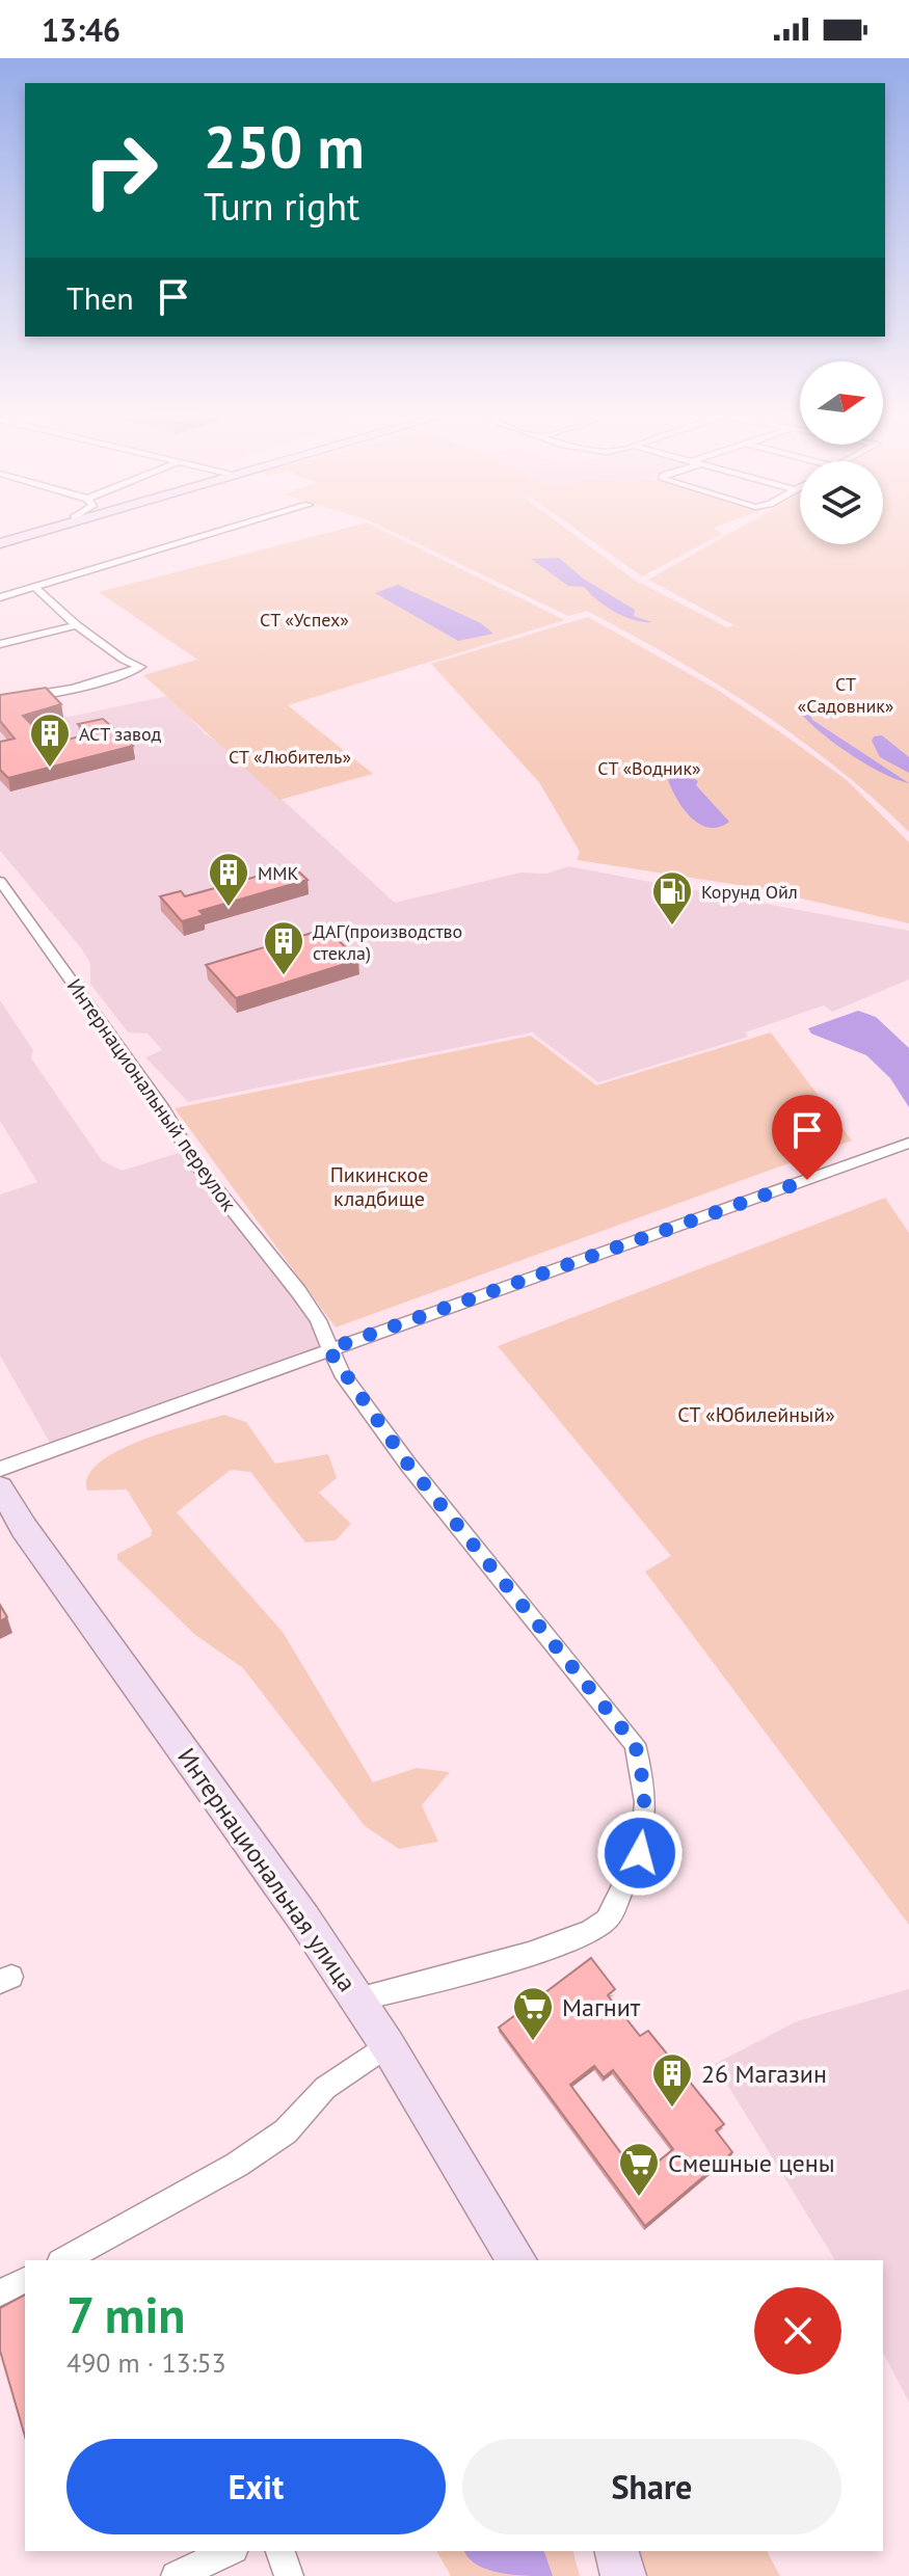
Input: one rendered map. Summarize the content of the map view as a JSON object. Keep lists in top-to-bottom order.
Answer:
{
  "streets": {
    "main road": ["Интернациональная улица"],
    "street": ["Интернациональный переулок"]
  },
  "crossings": [
    ["Интернациональный переулок", "Интернациональная улица"]
  ],
  "parks": [
    "СТ «Успех»",
    "СТ «Садовник»",
    "СТ «Любитель»",
    "СТ «Водник»",
    "Пикинское кладбище",
    "СТ «Юбилейный»"
  ],
  "places": {
    "building": [
      "АСТ завод",
      "ММК",
      "ДАГ(производство стекла)",
      "26 Магазин"
    ],
    "fuel station": ["Корунд Ойл"],
    "supermarket": ["Магнит", "Смешные цены"]
  },
  "north": "right",
  "page": {
    "status": "13:46",
    "turn": ["250 m", "Turn right"],
    "then": "Then",
    "heading": ["7 min", "490 m · 13:53"],
    "buttons": ["Exit", "Share"]
  }
}
